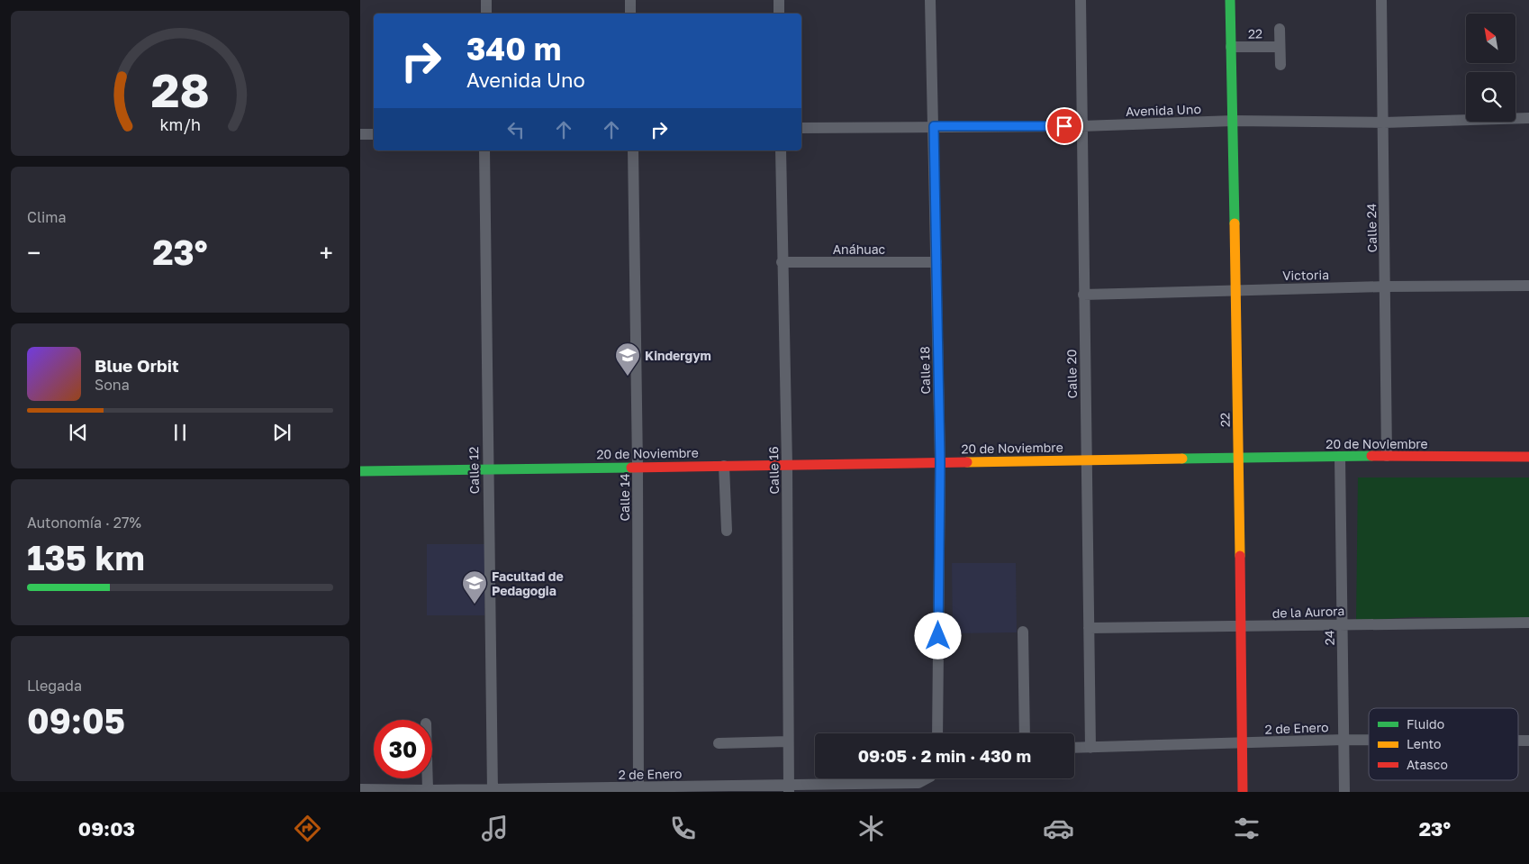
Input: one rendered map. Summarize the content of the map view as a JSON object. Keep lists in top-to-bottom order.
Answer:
{
  "streets": {
    "main road": ["22", "20 de Noviembre"],
    "street": [
      "Avenida Uno",
      "Calle 24",
      "Anáhuac",
      "Victoria",
      "Calle 18",
      "Calle 20",
      "Calle 12",
      "Calle 16",
      "Calle 14",
      "de la Aurora",
      "24",
      "2 de Enero"
    ]
  },
  "crossings": [
    ["22", "Avenida Uno"],
    ["22", "Victoria"],
    ["22", "20 de Noviembre"],
    ["22", "de la Aurora"],
    ["22", "2 de Enero"],
    ["Avenida Uno", "Calle 24"],
    ["Avenida Uno", "Calle 18"],
    ["Avenida Uno", "Calle 20"],
    ["Calle 24", "Victoria"],
    ["Calle 24", "20 de Noviembre"],
    ["Anáhuac", "Calle 18"],
    ["Anáhuac", "Calle 16"],
    ["Victoria", "Calle 20"],
    ["Calle 18", "20 de Noviembre"],
    ["Calle 20", "20 de Noviembre"],
    ["Calle 20", "de la Aurora"],
    ["Calle 20", "2 de Enero"],
    ["20 de Noviembre", "Calle 12"],
    ["20 de Noviembre", "Calle 16"],
    ["20 de Noviembre", "Calle 14"],
    ["20 de Noviembre", "24"],
    ["Calle 12", "2 de Enero"],
    ["Calle 16", "2 de Enero"],
    ["Calle 14", "2 de Enero"],
    ["de la Aurora", "24"],
    ["24", "2 de Enero"]
  ],
  "places": {
    "school or university": ["Kindergym", "Facultad de Pedagogia"]
  },
  "legend": ["Fluido", "Lento", "Atasco"],
  "north": "top left",
  "page": {
    "turn": ["340 m", "Avenida Uno"],
    "tile": [
      "Clima",
      ["Autonomía · 27%", "135 km"],
      ["Llegada", "09:05"]
    ],
    "heat": ["−", "23°", "+"],
    "song": ["Blue Orbit", "Sona"],
    "limit": "30",
    "trip": "09:05 · 2 min · 430 m",
    "tabs": ["09:03", "23°"],
    "gauge": ["28", "km/h"]
  }
}
